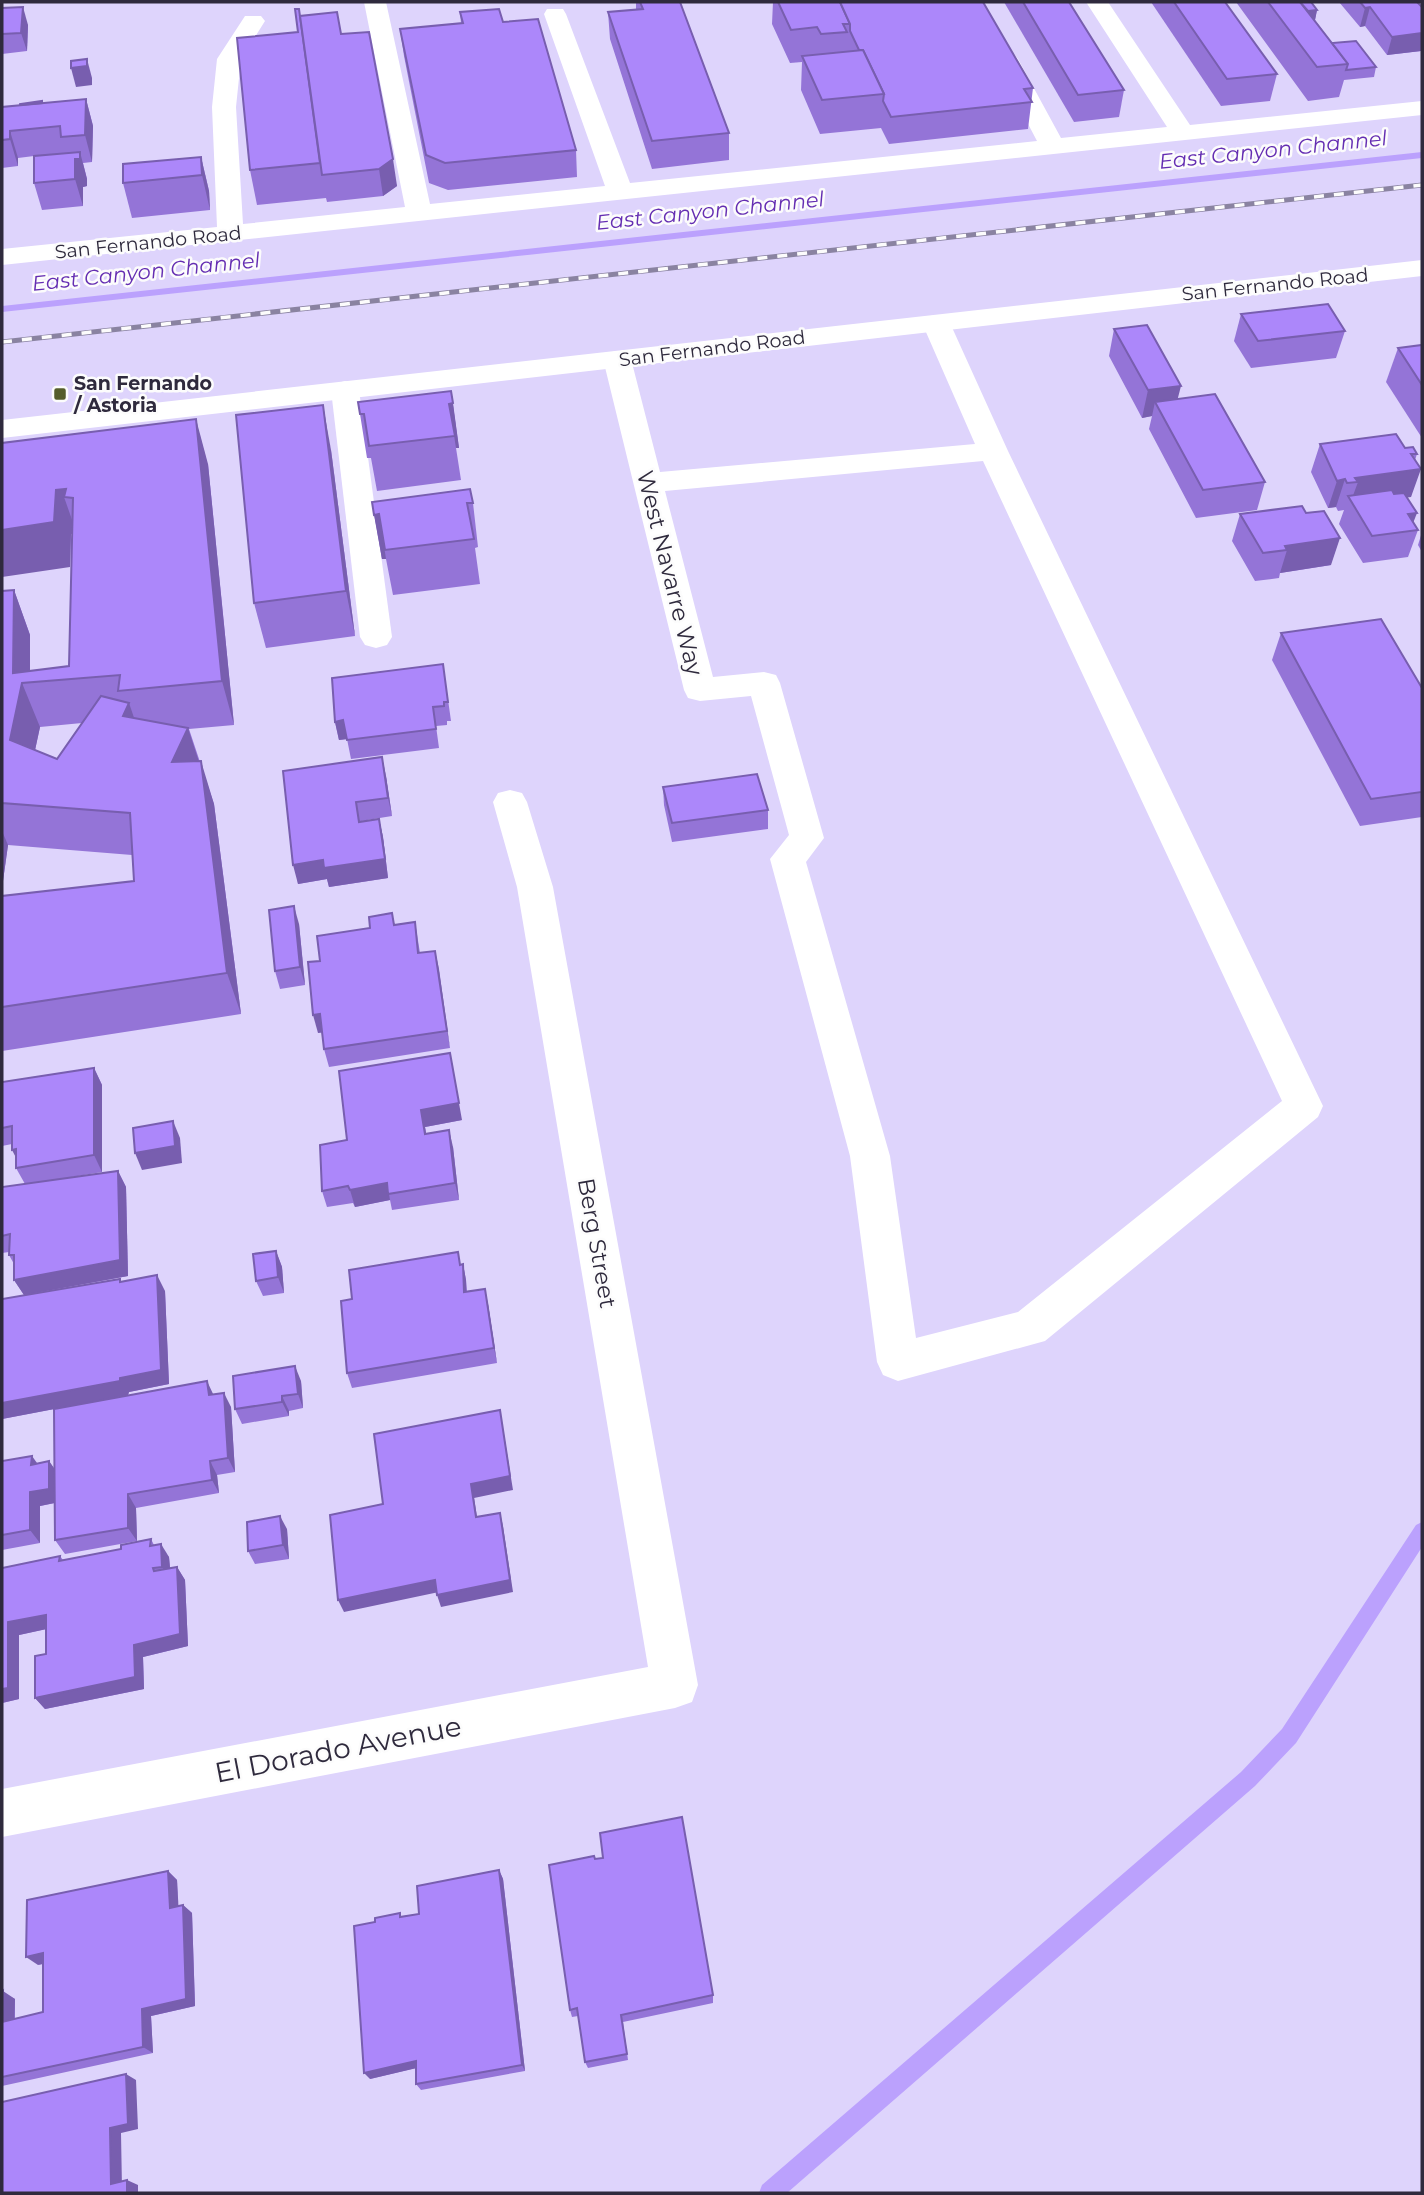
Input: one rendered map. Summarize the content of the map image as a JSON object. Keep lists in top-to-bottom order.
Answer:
{
  "streets": {
    "street": [
      "San Fernando Road",
      "West Navarre Way",
      "Berg Street",
      "El Dorado Avenue"
    ]
  },
  "crossings": [
    ["San Fernando Road", "West Navarre Way"],
    ["Berg Street", "El Dorado Avenue"]
  ],
  "water": ["East Canyon Channel"],
  "places": {
    "transit": ["San Fernando / Astoria"]
  }
}
